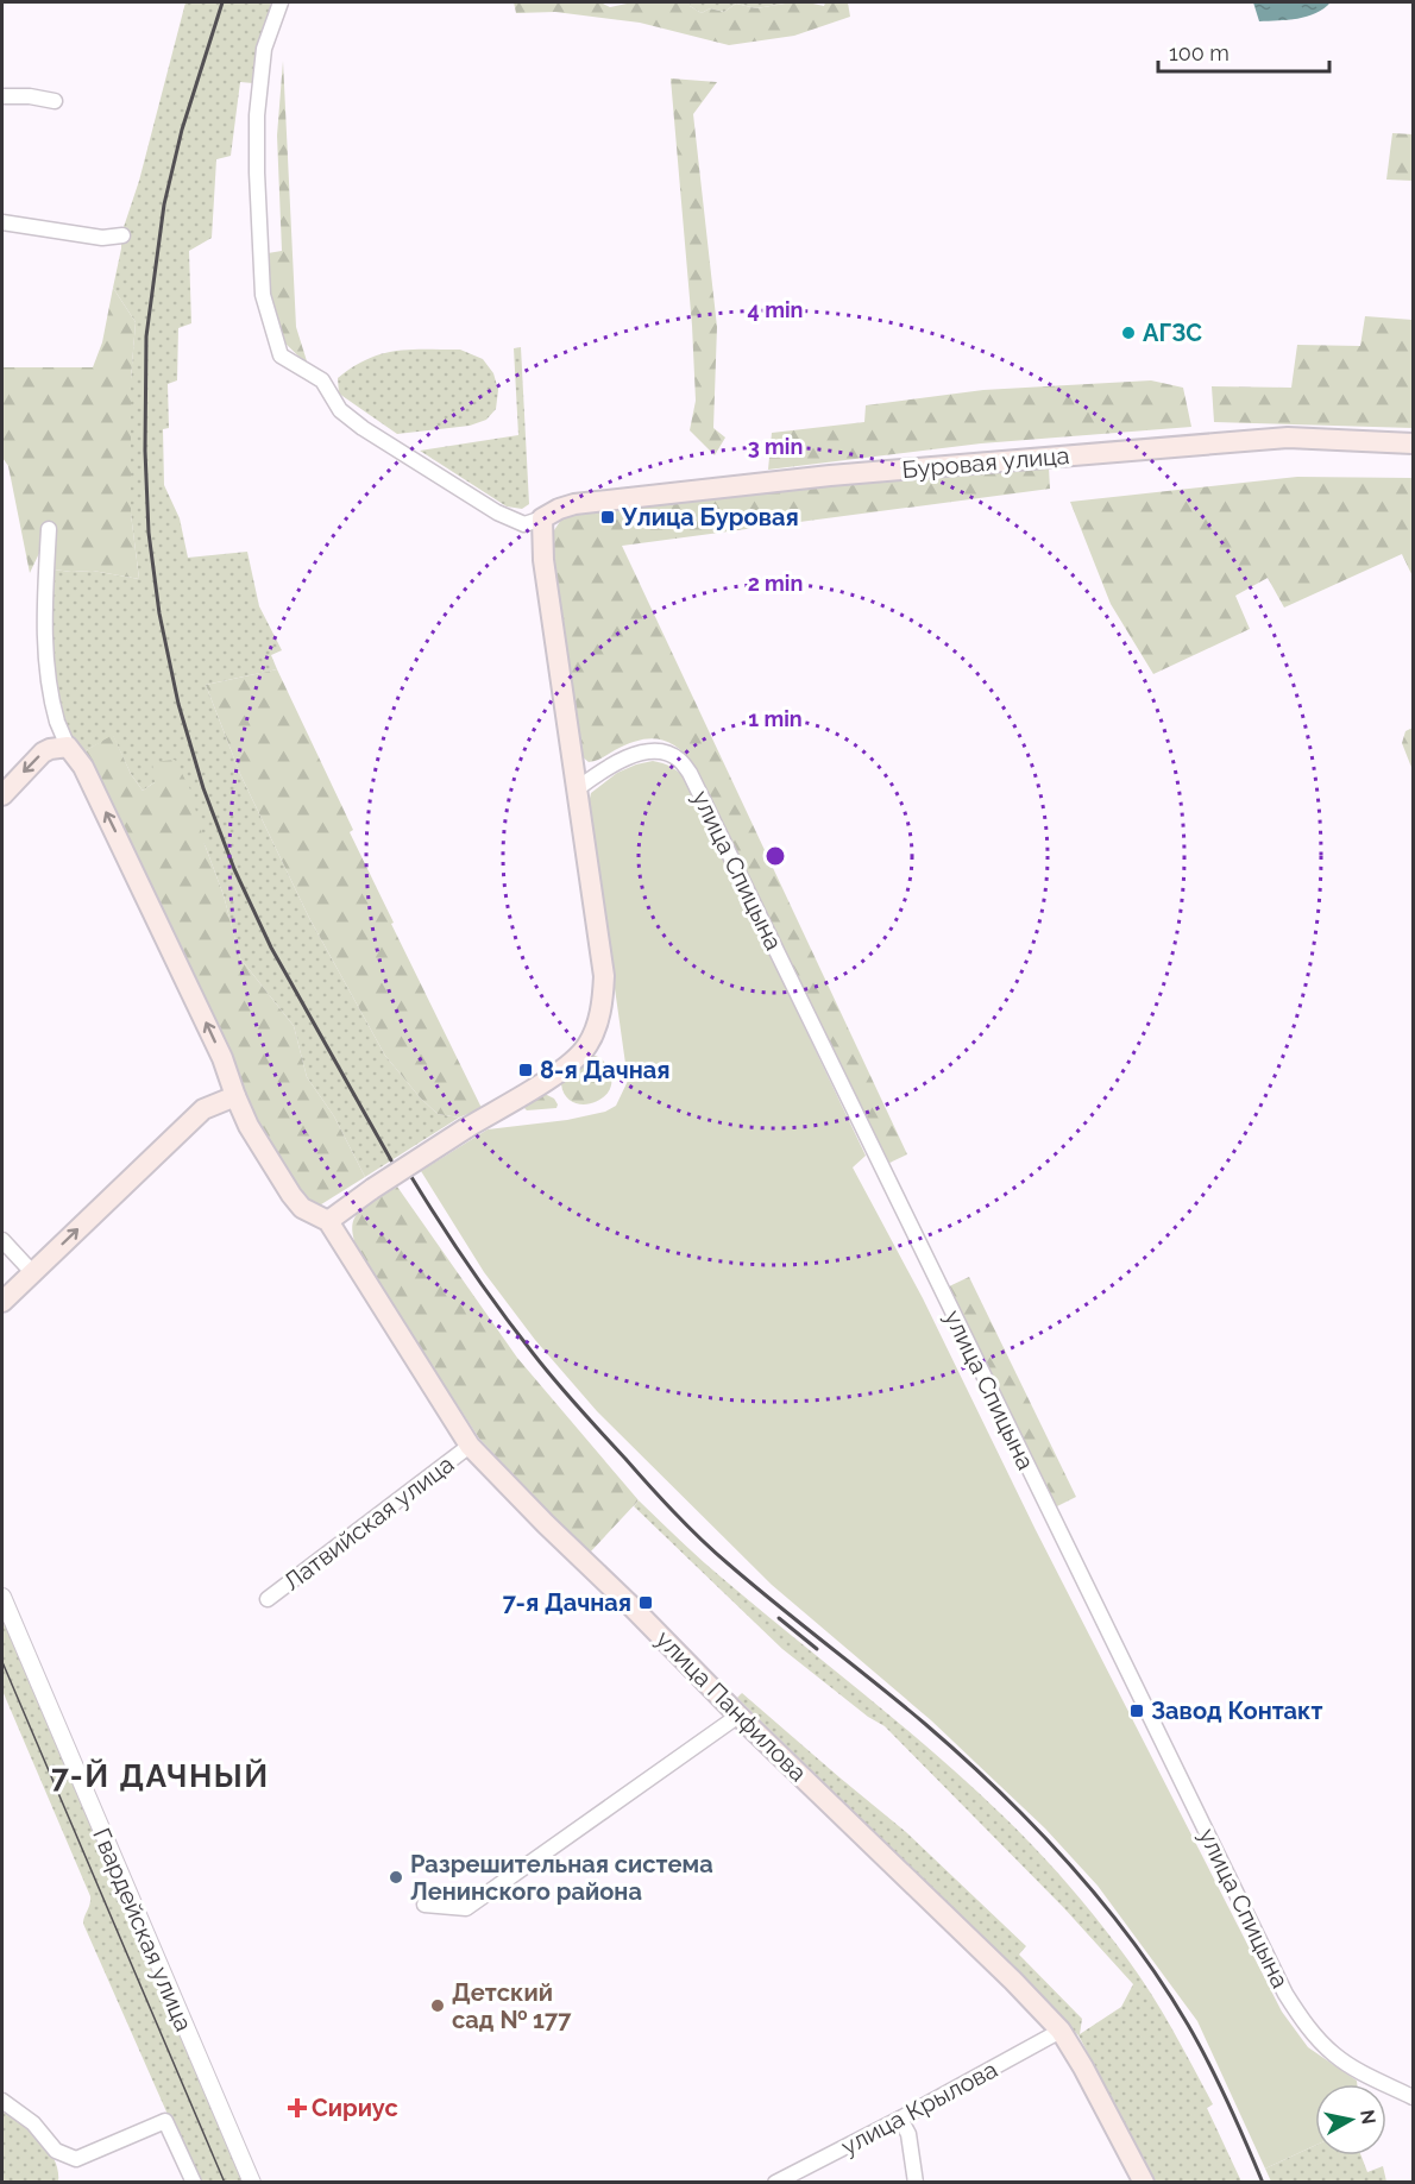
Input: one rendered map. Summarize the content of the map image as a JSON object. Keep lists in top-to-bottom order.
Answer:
{
  "streets": {
    "main road": ["Буровая улица", "улица Панфилова"],
    "street": [
      "улица Спицына",
      "Латвийская улица",
      "Гвардейская улица",
      "улица Крылова"
    ]
  },
  "crossings": [
    ["Латвийская улица", "улица Панфилова"],
    ["улица Панфилова", "улица Крылова"]
  ],
  "districts": ["7-Й ДАЧНЫЙ"],
  "places": {
    "other": ["АГЗС", "Разрешительная система Ленинского района", "Детский сад № 177"],
    "transit": [
      "Улица Буровая",
      "8-я Дачная",
      "7-я Дачная",
      "Завод Контакт"
    ],
    "health": ["Сириус"]
  },
  "scale_bar": "100 m",
  "north": "right",
  "rings": [
    "4 min",
    "3 min",
    "2 min",
    "1 min"
  ]
}
